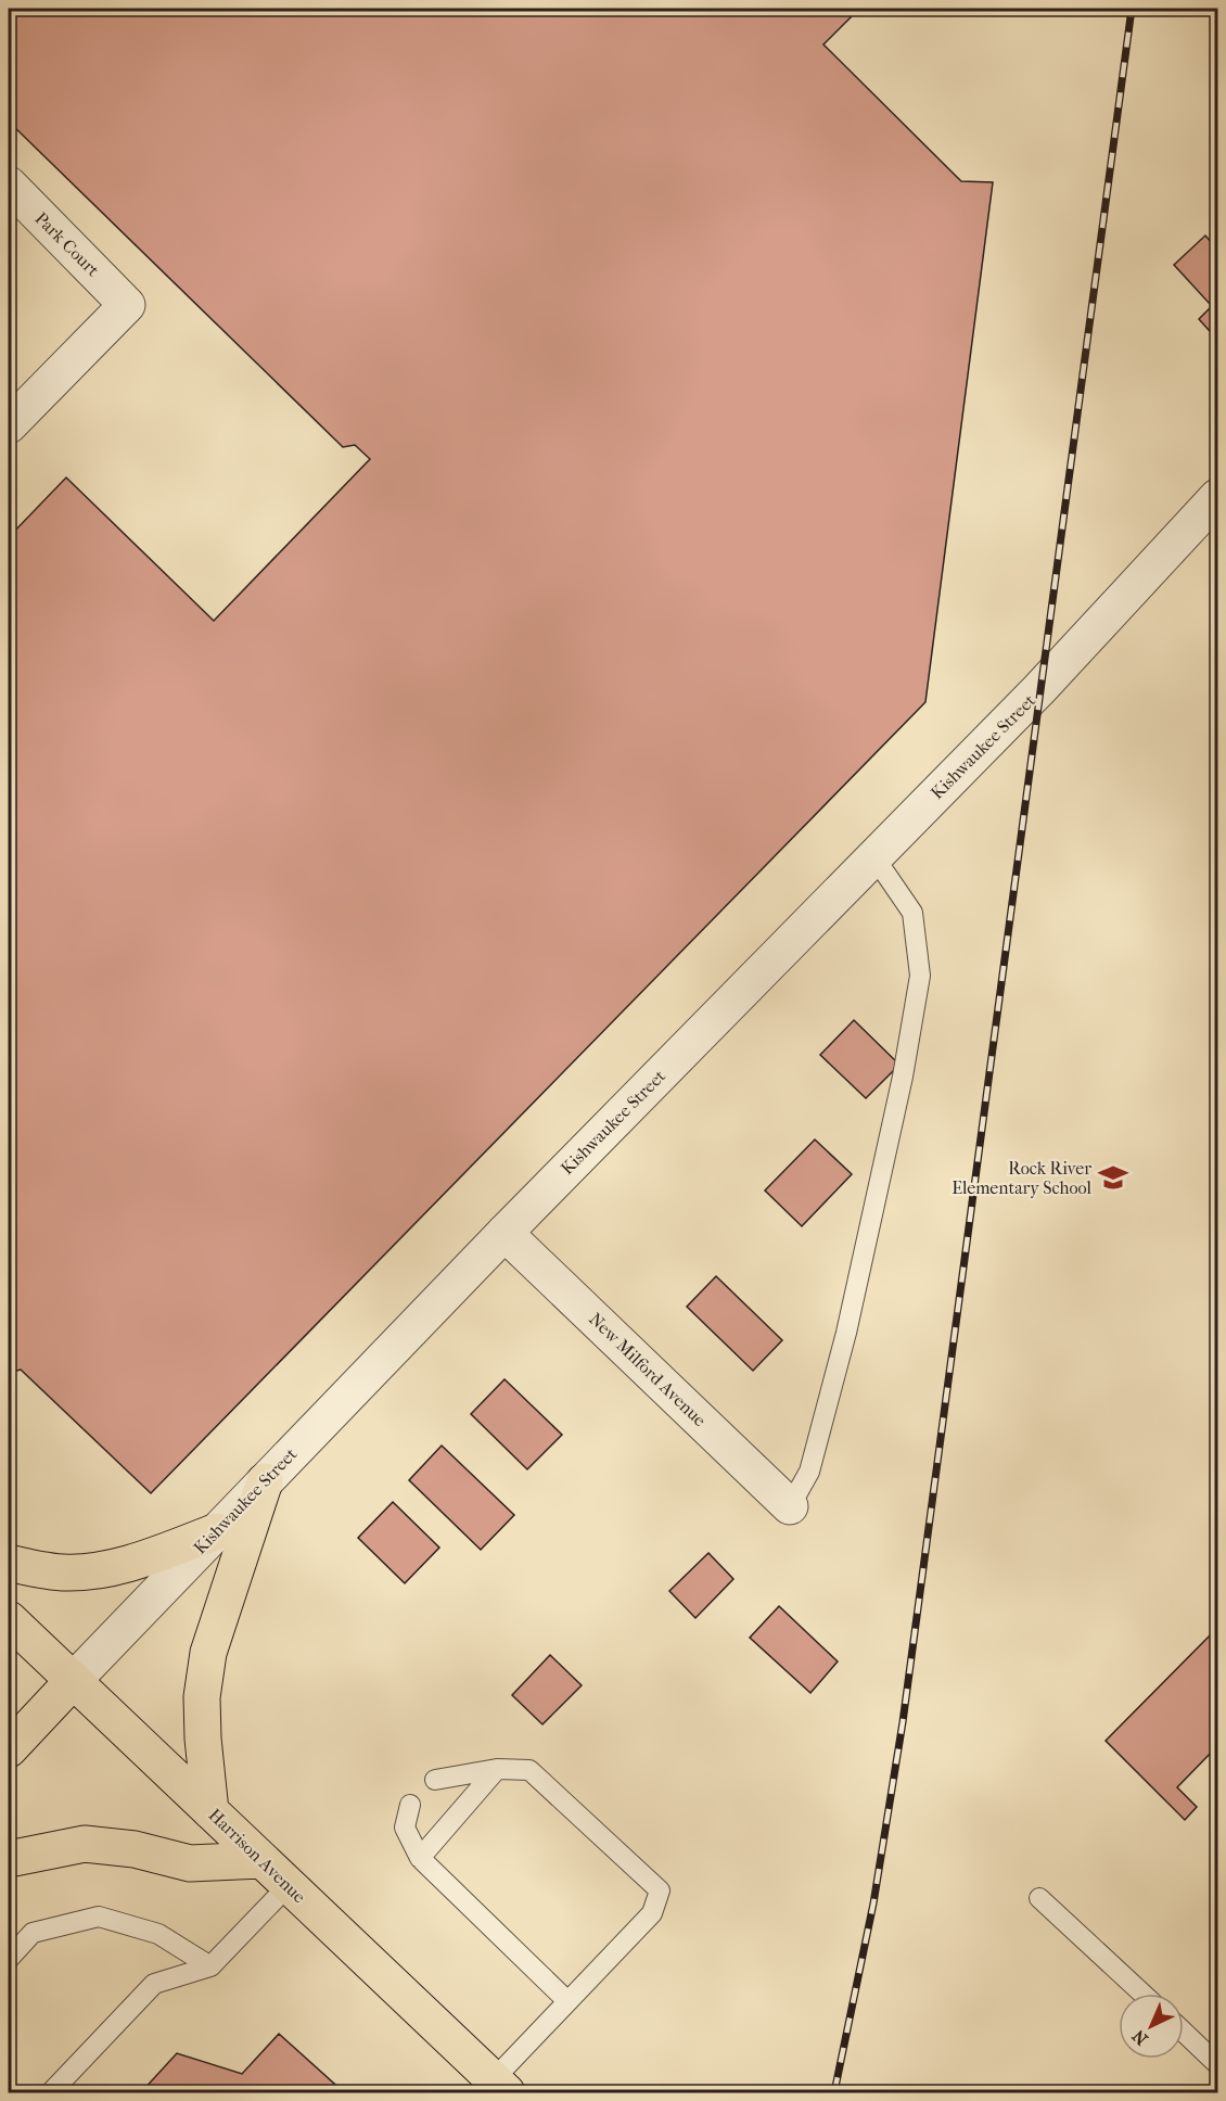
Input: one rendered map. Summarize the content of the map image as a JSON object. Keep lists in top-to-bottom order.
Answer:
{
  "streets": {
    "main road": ["Kishwaukee Street", "Harrison Avenue"],
    "street": ["Park Court", "New Milford Avenue"]
  },
  "crossings": [
    ["Kishwaukee Street", "New Milford Avenue"],
    ["Kishwaukee Street", "Harrison Avenue"]
  ],
  "places": {
    "school or university": ["Rock River Elementary School"]
  },
  "north": "bottom left"
}
